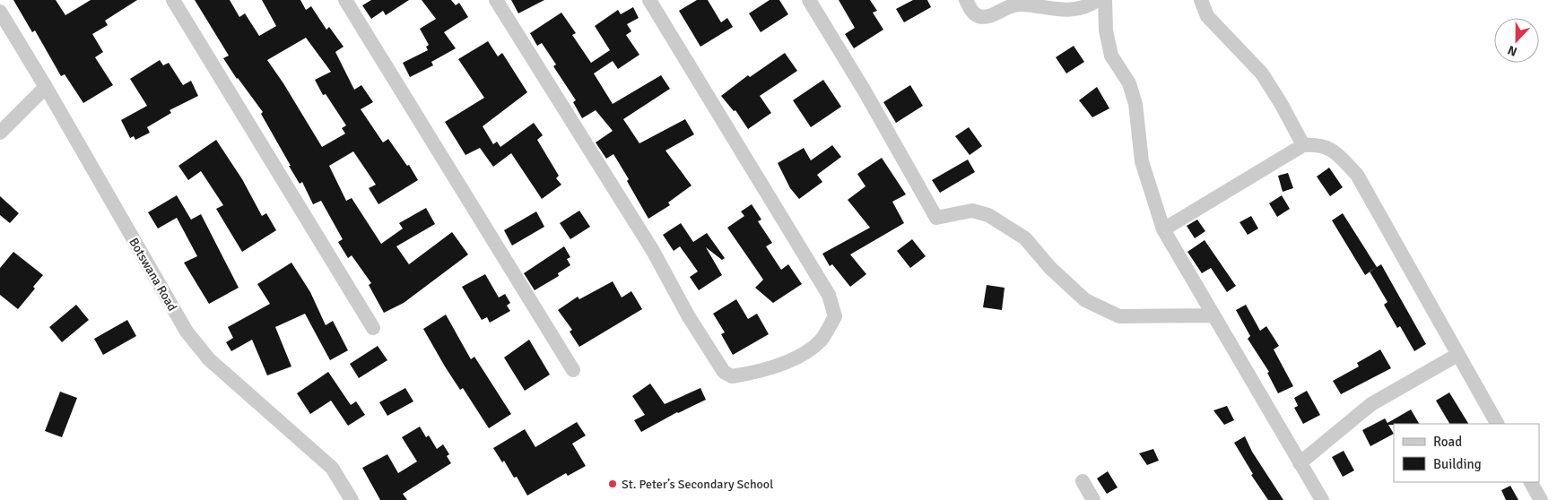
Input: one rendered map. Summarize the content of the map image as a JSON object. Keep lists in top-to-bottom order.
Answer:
{
  "streets": {
    "street": ["Botswana Road"]
  },
  "places": ["St. Peter’s Secondary School"],
  "legend": ["Road", "Building"],
  "north": "bottom"
}
